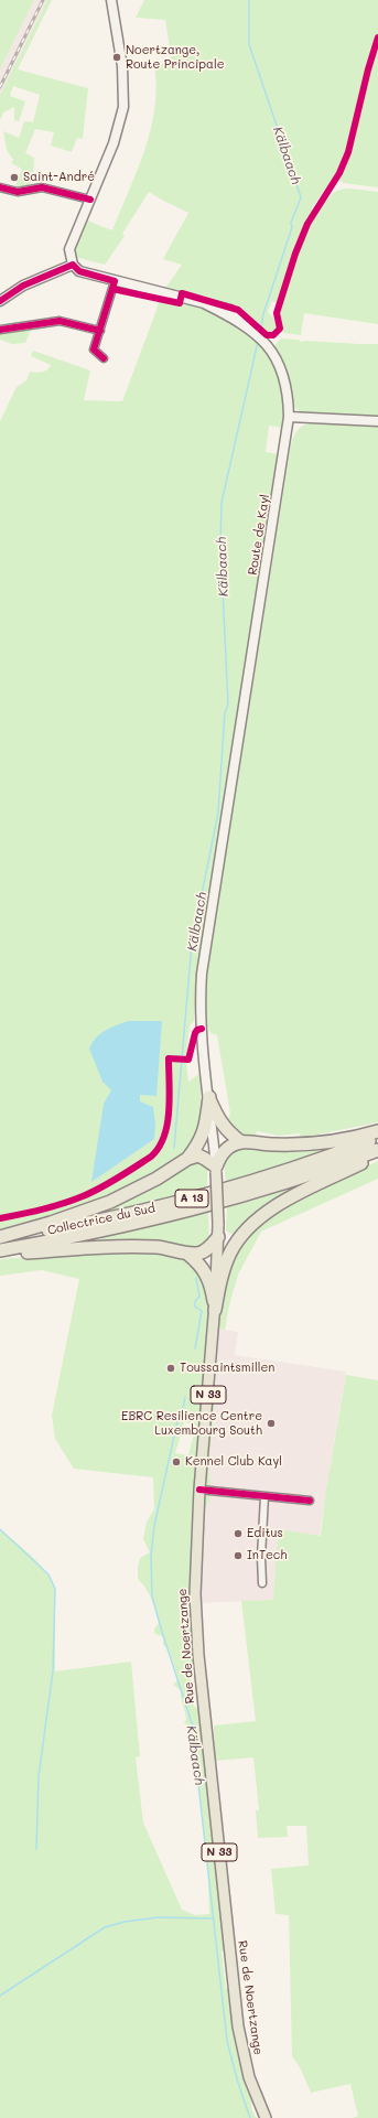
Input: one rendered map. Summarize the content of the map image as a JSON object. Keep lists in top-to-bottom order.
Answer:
{
  "streets": {
    "highway": ["A 13", "Collectrice du Sud"],
    "main road": ["Route de Kayl", "N 33", "Rue de Noertzange"]
  },
  "crossings": [
    ["Route de Kayl", "A 13"],
    ["Route de Kayl", "N 33"],
    ["A 13", "Collectrice du Sud"],
    ["N 33", "Rue de Noertzange"]
  ],
  "water": ["Kälbaach"],
  "places": [
    "Noertzange, Route Principale",
    "Saint-André",
    "Toussaintsmillen",
    "EBRC Resilience Centre Luxembourg South",
    "Kennel Club Kayl",
    "Editus",
    "InTech"
  ]
}
